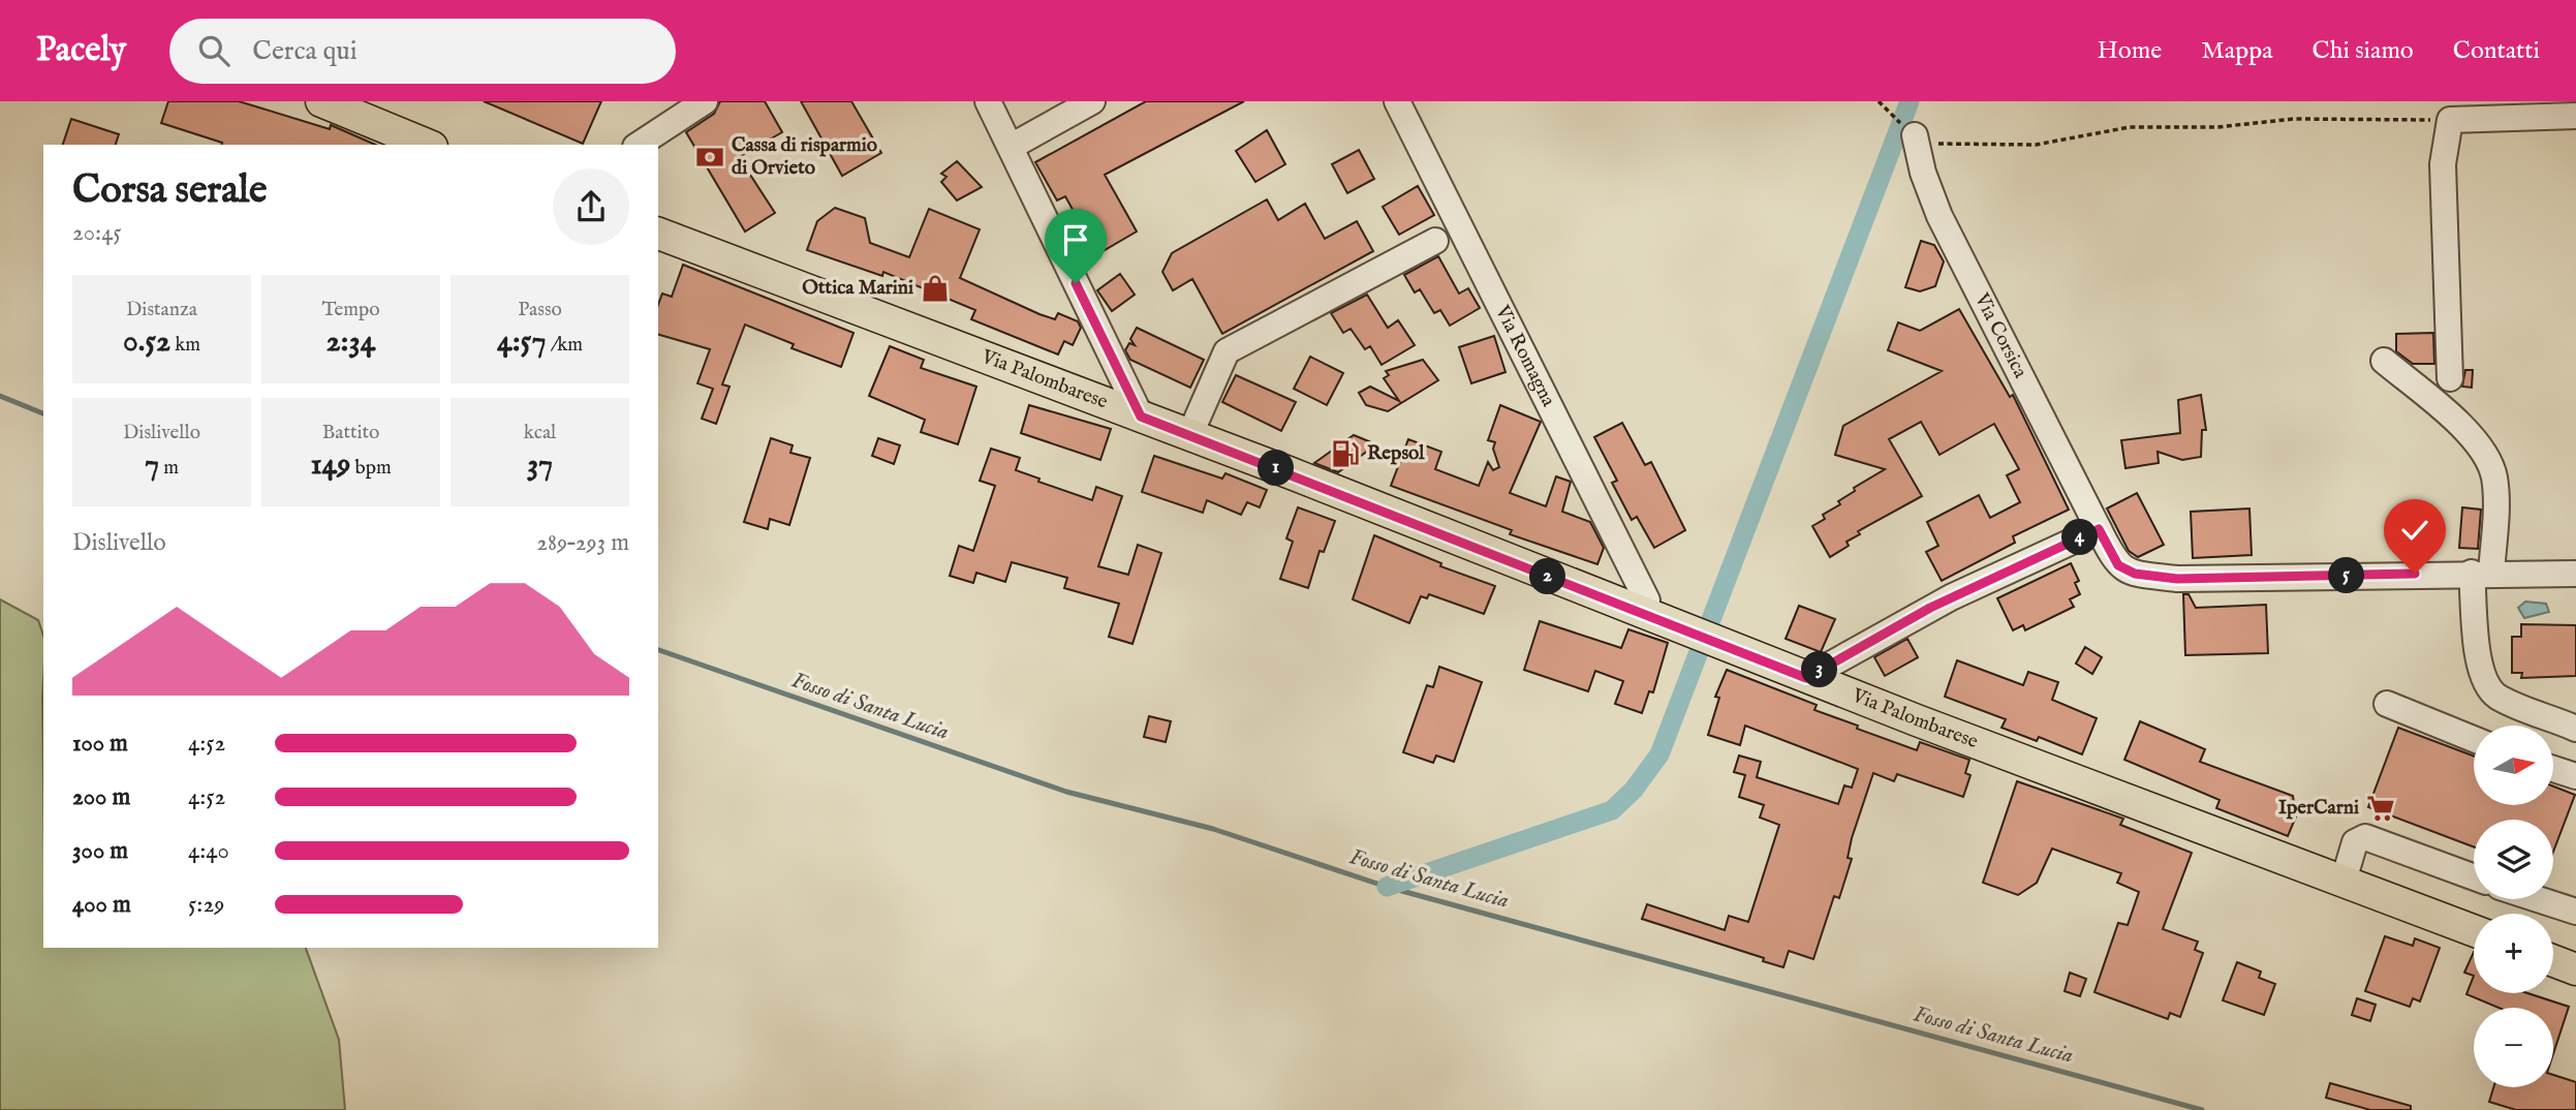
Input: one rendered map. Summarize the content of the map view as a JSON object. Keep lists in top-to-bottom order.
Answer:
{
  "streets": {
    "main road": ["Via Palombarese"],
    "street": ["Via Corsica", "Via Romagna"]
  },
  "crossings": [
    ["Via Romagna", "Via Palombarese"]
  ],
  "water": ["Fosso di Santa Lucia"],
  "places": {
    "bank": ["Cassa di risparmio di Orvieto"],
    "shop": ["Ottica Marini"],
    "fuel station": ["Repsol"],
    "supermarket": ["IperCarni"]
  },
  "north": "right",
  "page": {
    "header": "Pacely",
    "search": "Cerca qui",
    "nav": [
      "Home",
      "Mappa",
      "Chi siamo",
      "Contatti"
    ],
    "heading": ["Corsa serale", "20:45"],
    "stats": [
      ["Distanza", "0.52 km"],
      ["Tempo", "2:34"],
      ["Passo", "4:57 /km"],
      ["Dislivello", "7 m"],
      ["Battito", "149 bpm"],
      ["kcal", "37"]
    ],
    "pins": [
      "1",
      "4",
      "5",
      "2",
      "3"
    ],
    "chart": ["Dislivello", "289–293 m"],
    "list": [
      {
        "name": "100 m",
        "note": "4:52"
      },
      {
        "name": "200 m",
        "note": "4:52"
      },
      {
        "name": "300 m",
        "note": "4:40"
      },
      {
        "name": "400 m",
        "note": "5:29"
      }
    ],
    "map_buttons": ["+", "−"]
  }
}
